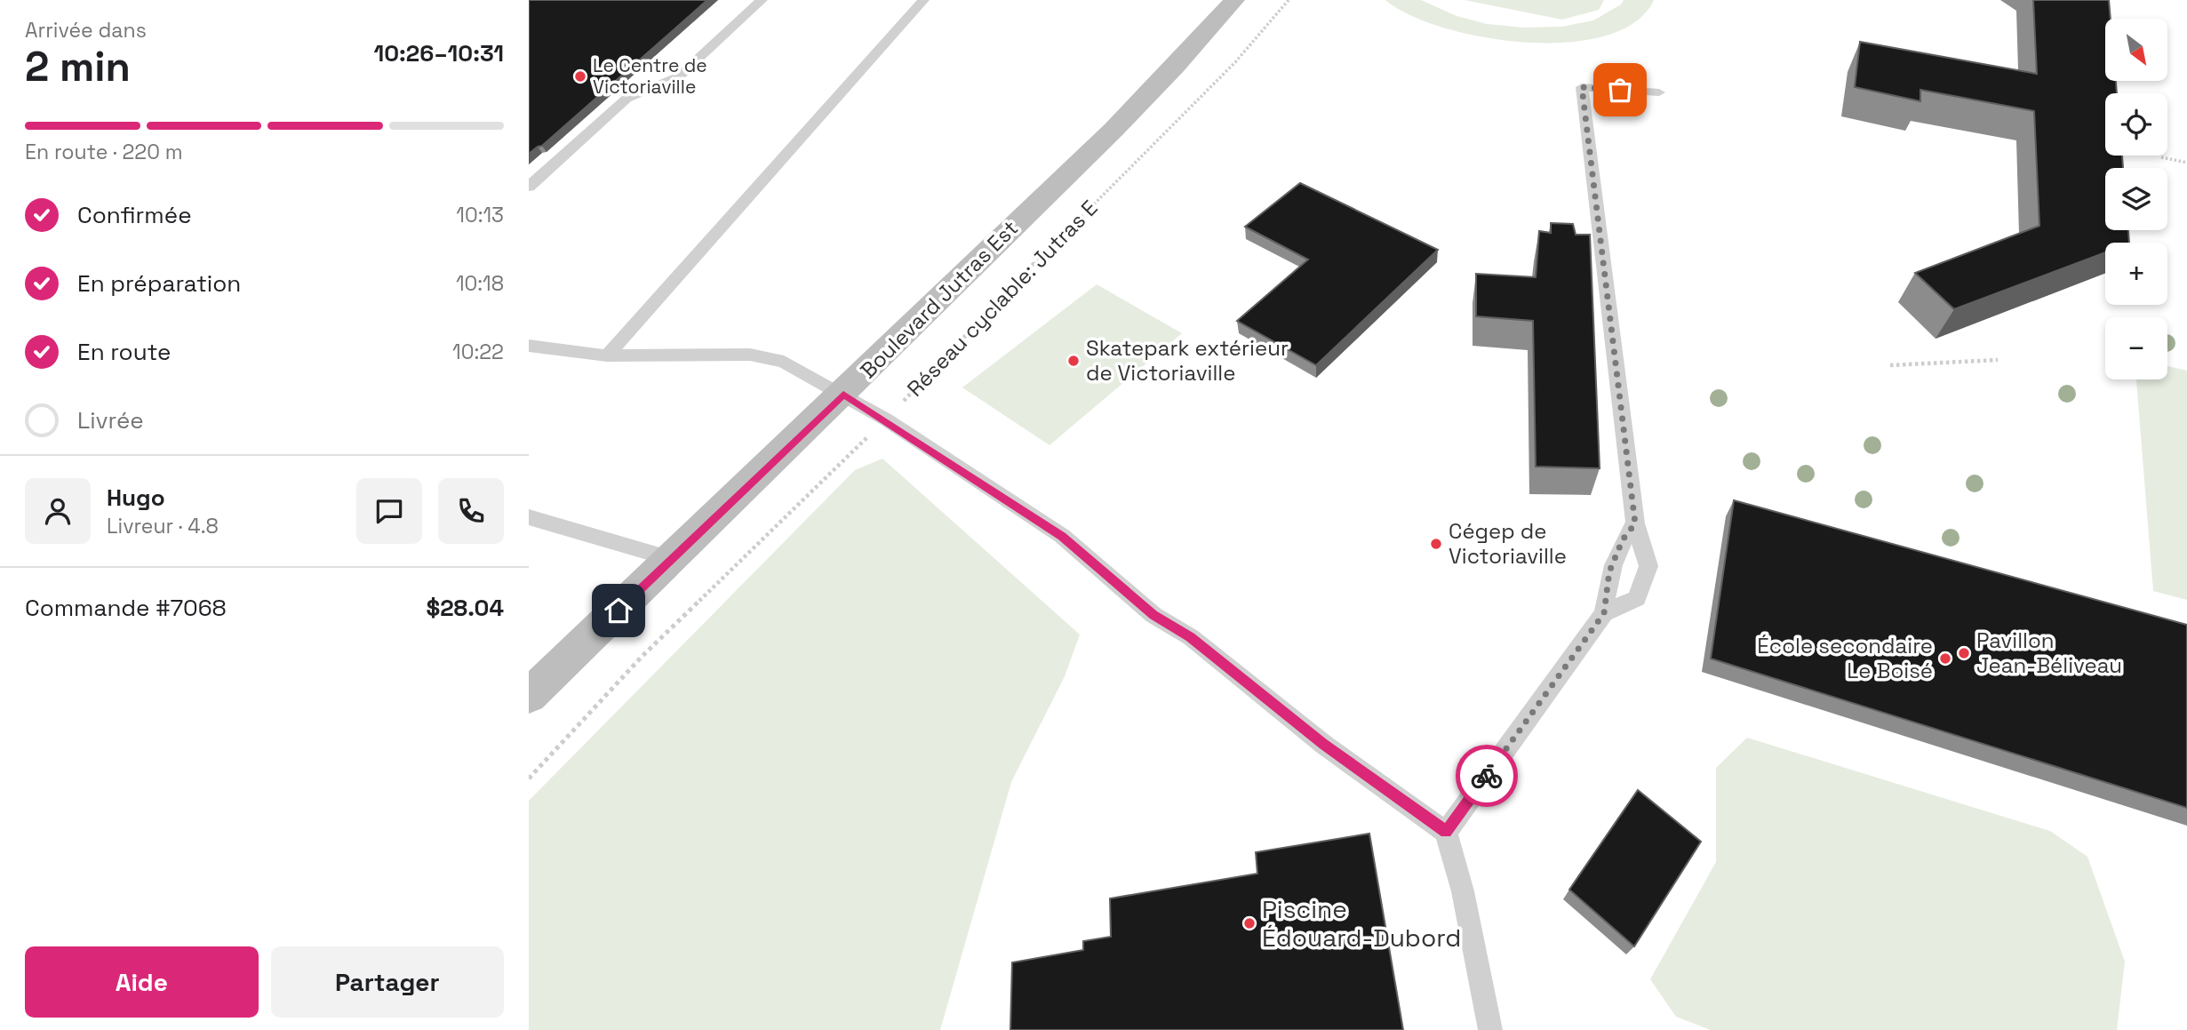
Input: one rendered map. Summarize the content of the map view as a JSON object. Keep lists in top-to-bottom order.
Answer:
{
  "streets": {
    "main road": ["Boulevard Jutras Est"],
    "path": ["Réseau cyclable: Jutras E"]
  },
  "places": [
    "Le Centre de Victoriaville",
    "Skatepark extérieur de Victoriaville",
    "Cégep de Victoriaville",
    "Pavillon Jean-Béliveau",
    "École secondaire Le Boisé",
    "Piscine Édouard-Dubord"
  ],
  "north": "bottom right",
  "page": {
    "heading": ["2 min", "Arrivée dans", "10:26–10:31"],
    "panel": [
      "Hugo",
      "Livreur · 4.8",
      "Commande #7068",
      "$28.04"
    ],
    "map_buttons": ["+", "−"],
    "bar": "En route · 220 m",
    "list": [
      ["Confirmée", "10:13"],
      ["En préparation", "10:18"],
      ["En route", "10:22"],
      "Livrée"
    ],
    "buttons": ["Aide", "Partager"]
  }
}
